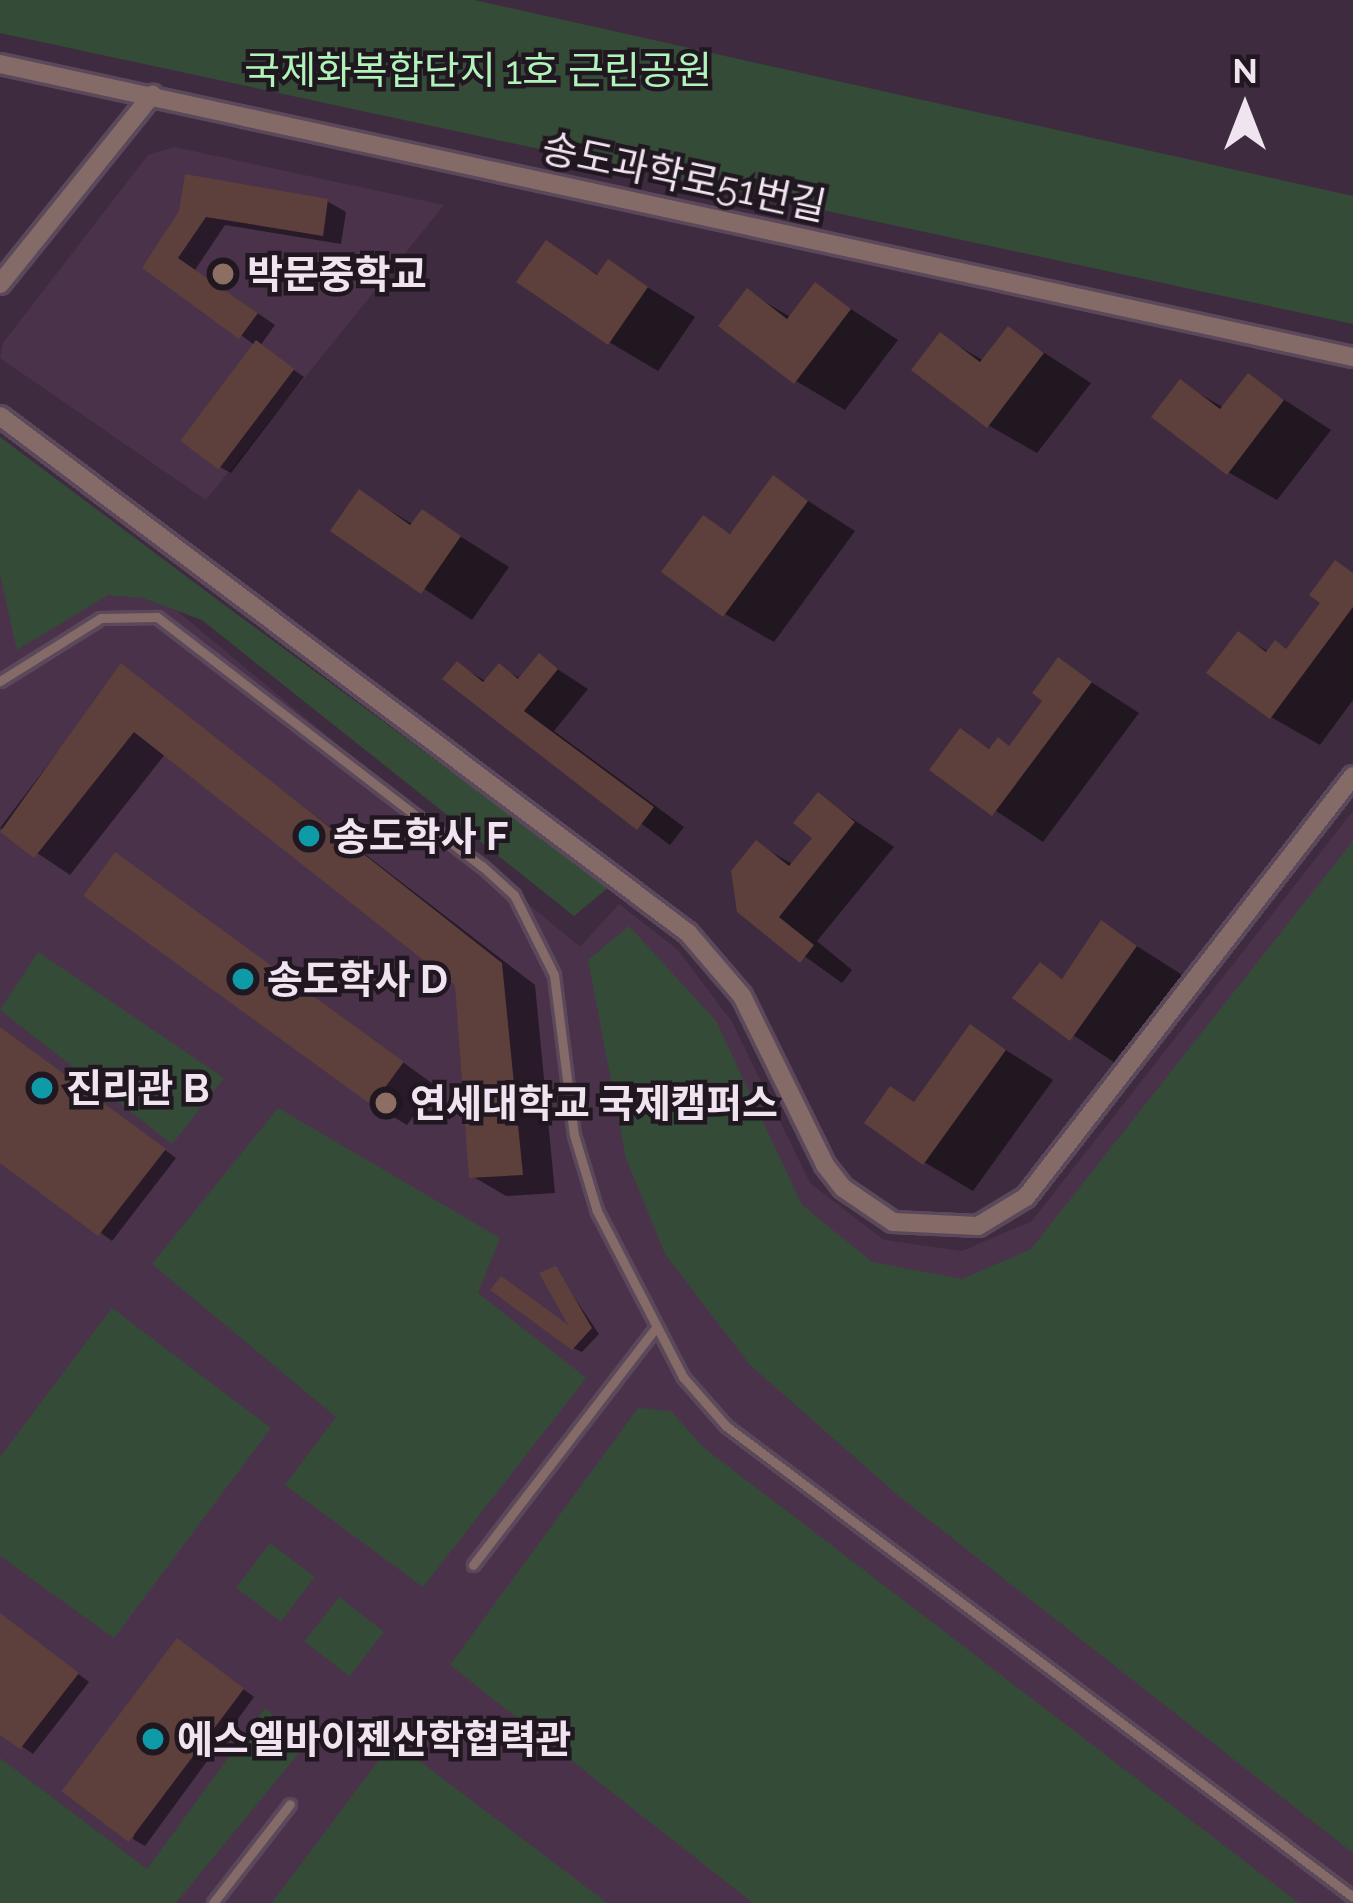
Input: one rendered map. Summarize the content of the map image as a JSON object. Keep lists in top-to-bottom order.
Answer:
{
  "streets": {
    "street": ["송도과학로51번길"]
  },
  "parks": ["국제화복합단지 1호 근린공원"],
  "places": [
    "박문중학교",
    "송도학사 F",
    "송도학사 D",
    "진리관 B",
    "연세대학교 국제캠퍼스",
    "에스엘바이젠산학협력관"
  ],
  "north": "top"
}
